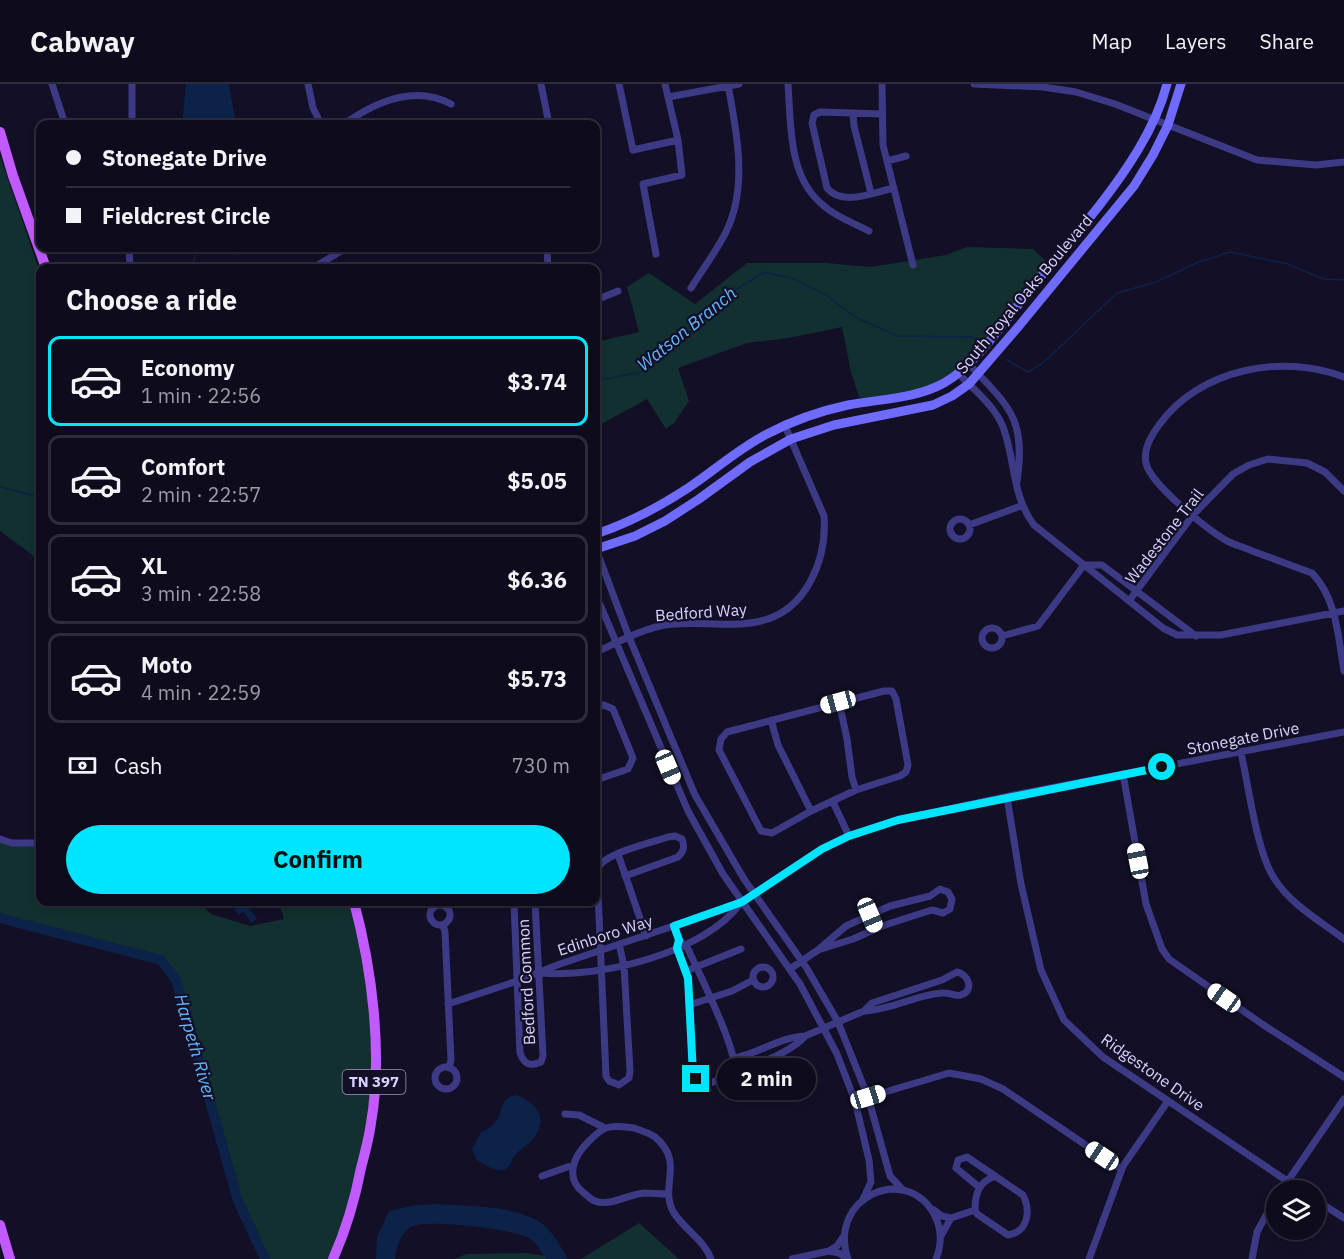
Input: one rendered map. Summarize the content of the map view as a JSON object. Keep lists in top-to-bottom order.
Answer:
{
  "streets": {
    "main road": ["South Royal Oaks Boulevard", "TN 397"],
    "street": [
      "Wadestone Trail",
      "Bedford Way",
      "Stonegate Drive",
      "Edinboro Way",
      "Bedford Common",
      "Ridgestone Drive"
    ]
  },
  "crossings": [
    ["South Royal Oaks Boulevard", "Bedford Way"],
    ["Stonegate Drive", "Edinboro Way"],
    ["Stonegate Drive", "Ridgestone Drive"],
    ["Edinboro Way", "Bedford Common"]
  ],
  "water": ["Watson Branch", "Harpeth River"],
  "page": {
    "header": "Cabway",
    "nav": ["Map", "Layers", "Share"],
    "banner": ["Stonegate Drive", "Fieldcrest Circle"],
    "heading": "Choose a ride",
    "list": [
      {
        "name": "Economy",
        "note": "1 min · 22:56",
        "value": "$3.74"
      },
      {
        "name": "Comfort",
        "note": "2 min · 22:57",
        "value": "$5.05"
      },
      {
        "name": "XL",
        "note": "3 min · 22:58",
        "value": "$6.36"
      },
      {
        "name": "Moto",
        "note": "4 min · 22:59",
        "value": "$5.73"
      }
    ],
    "pay": ["Cash", "730 m"],
    "buttons": "Confirm",
    "bubble": "2 min"
  }
}
